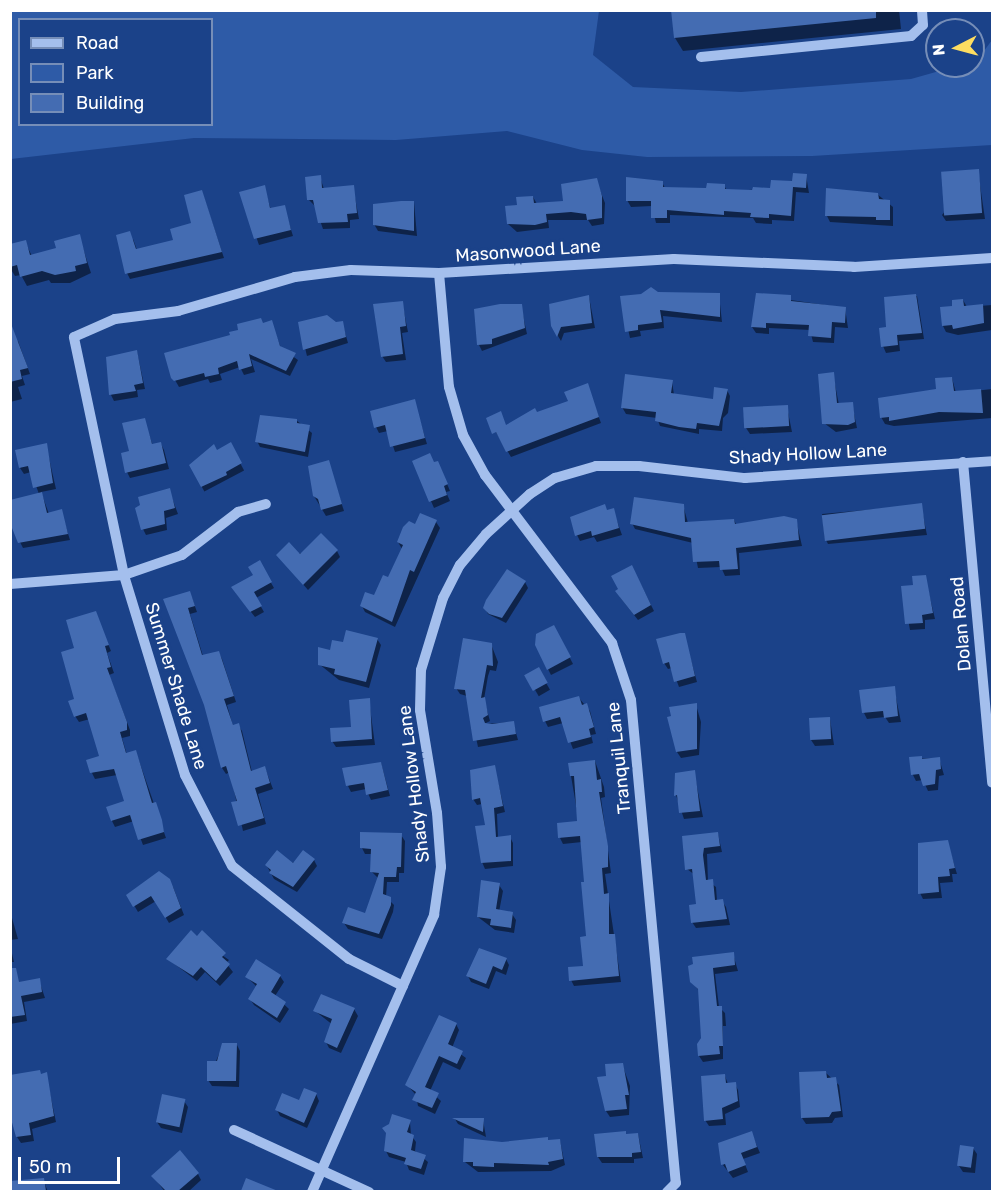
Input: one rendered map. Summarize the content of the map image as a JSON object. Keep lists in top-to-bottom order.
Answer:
{
  "streets": {
    "street": [
      "Masonwood Lane",
      "Shady Hollow Lane",
      "Dolan Road",
      "Summer Shade Lane",
      "Tranquil Lane"
    ]
  },
  "crossings": [
    ["Masonwood Lane", "Summer Shade Lane"],
    ["Masonwood Lane", "Tranquil Lane"],
    ["Shady Hollow Lane", "Dolan Road"],
    ["Shady Hollow Lane", "Summer Shade Lane"],
    ["Shady Hollow Lane", "Tranquil Lane"]
  ],
  "legend": ["Road", "Park", "Building"],
  "scale_bar": "50 m",
  "north": "left"
}
